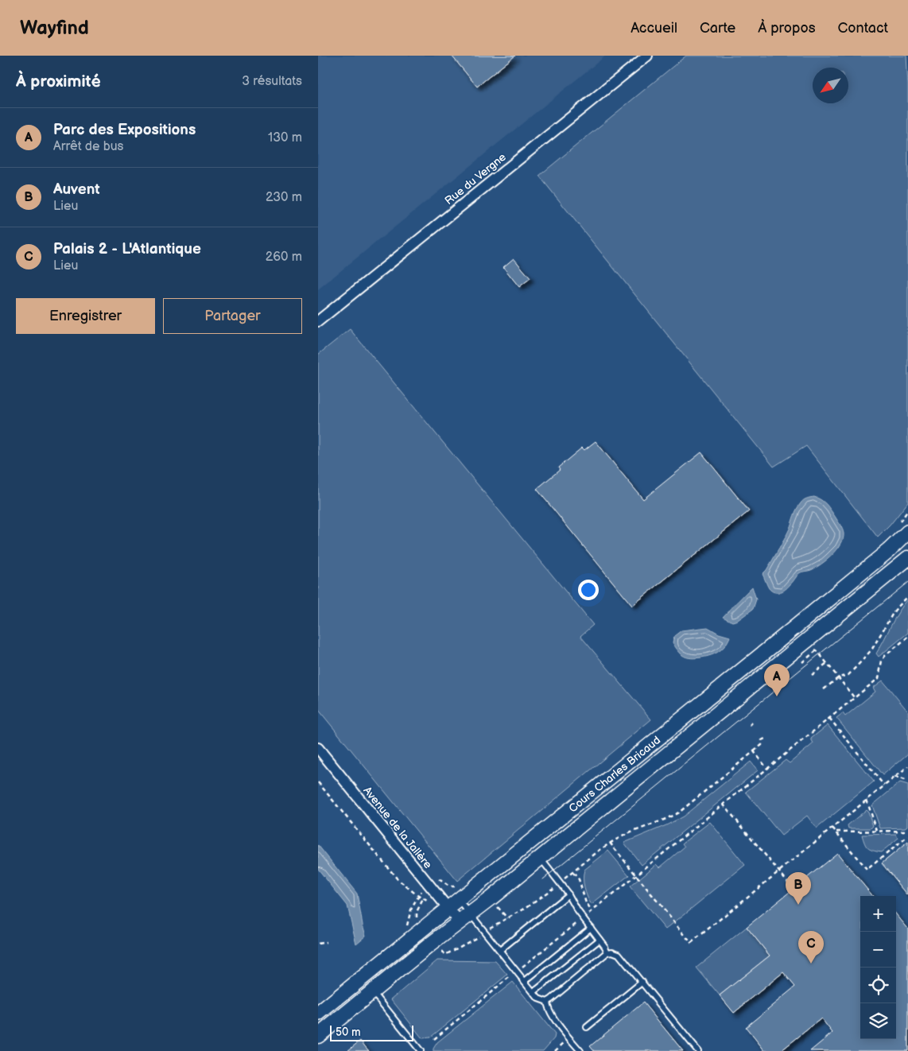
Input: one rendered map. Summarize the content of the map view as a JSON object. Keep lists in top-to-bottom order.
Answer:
{
  "streets": {
    "main road": ["Cours Charles Bricaud"],
    "street": ["Rue du Vergne", "Avenue de la Jallère"]
  },
  "crossings": [
    ["Cours Charles Bricaud", "Avenue de la Jallère"]
  ],
  "scale_bar": "50 m",
  "north": "bottom left",
  "page": {
    "header": "Wayfind",
    "nav": [
      "Accueil",
      "Carte",
      "À propos",
      "Contact"
    ],
    "heading": ["À proximité", "3 résultats"],
    "list": [
      {
        "mark": "A",
        "name": "Parc des Expositions",
        "note": "Arrêt de bus",
        "value": "130 m"
      },
      {
        "mark": "B",
        "name": "Auvent",
        "note": "Lieu",
        "value": "230 m"
      },
      {
        "mark": "C",
        "name": "Palais 2 - L'Atlantique",
        "note": "Lieu",
        "value": "260 m"
      }
    ],
    "buttons": ["Enregistrer", "Partager"],
    "pins": ["A", "B", "C"],
    "map_buttons": ["+", "−"],
    "scale": "50 m"
  }
}
